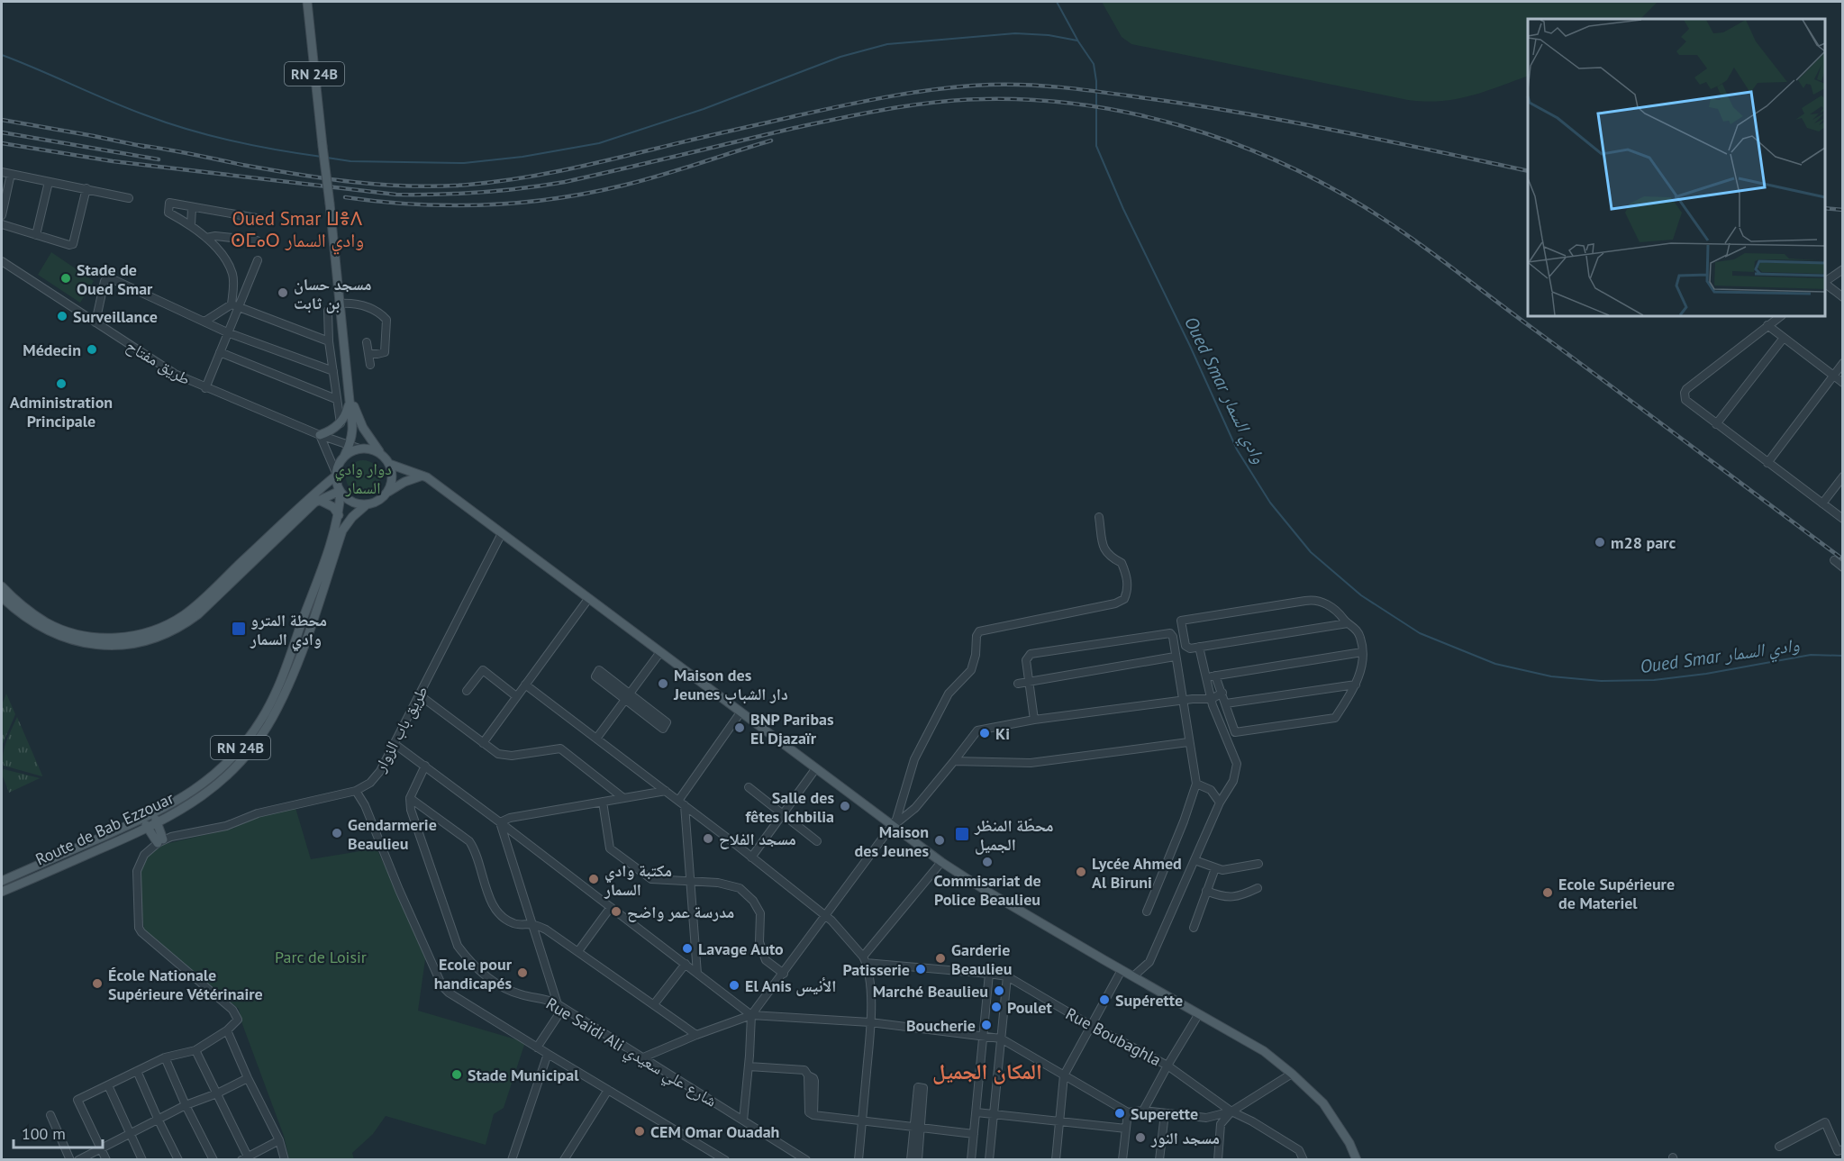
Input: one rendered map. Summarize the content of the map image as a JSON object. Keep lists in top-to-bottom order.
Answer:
{
  "streets": {
    "main road": ["RN 24B", "Route de Bab Ezzouar"],
    "street": [
      "طريق مفتاح",
      "طريق باب الزوار",
      "Rue Boubaghla",
      "Rue Saïdi Ali شارع علي سعيدي"
    ]
  },
  "crossings": [
    ["طريق مفتاح", "Route de Bab Ezzouar"]
  ],
  "districts": ["Oued Smar ⵡⴻⴷ ⵙⵎⴰⵔ وادي السمار", "المكان الجميل"],
  "water": ["Oued Smar وادي السمار"],
  "parks": ["دوار وادي السمار", "Parc de Loisir"],
  "places": {
    "other": [
      "Stade de Oued Smar",
      "مسجد حسان بن ثابت",
      "Surveillance",
      "Médecin",
      "Administration Principale",
      "m28 parc",
      "Maison des Jeunes دار الشباب",
      "BNP Paribas El Djazaïr",
      "Ki",
      "Salle des fêtes Ichbilia",
      "Gendarmerie Beaulieu",
      "مسجد الفلاح",
      "Maison des Jeunes",
      "Commisariat de Police Beaulieu",
      "Lycée Ahmed Al Biruni",
      "مكتبة وادي السمار",
      "Ecole Supérieure de Materiel",
      "مدرسة عمر واضح",
      "Lavage Auto",
      "Garderie Beaulieu",
      "Patisserie",
      "Ecole pour handicapés",
      "École Nationale Supérieure Vétérinaire",
      "El Anis الأنيس",
      "Marché Beaulieu",
      "Supérette",
      "Poulet",
      "Boucherie",
      "Stade Municipal",
      "Superette",
      "CEM Omar Ouadah",
      "مسجد النور"
    ],
    "transit": ["محطة المترو وادي السمار", "محطّة المنظر الجميل"]
  },
  "scale_bar": "100 m"
}
